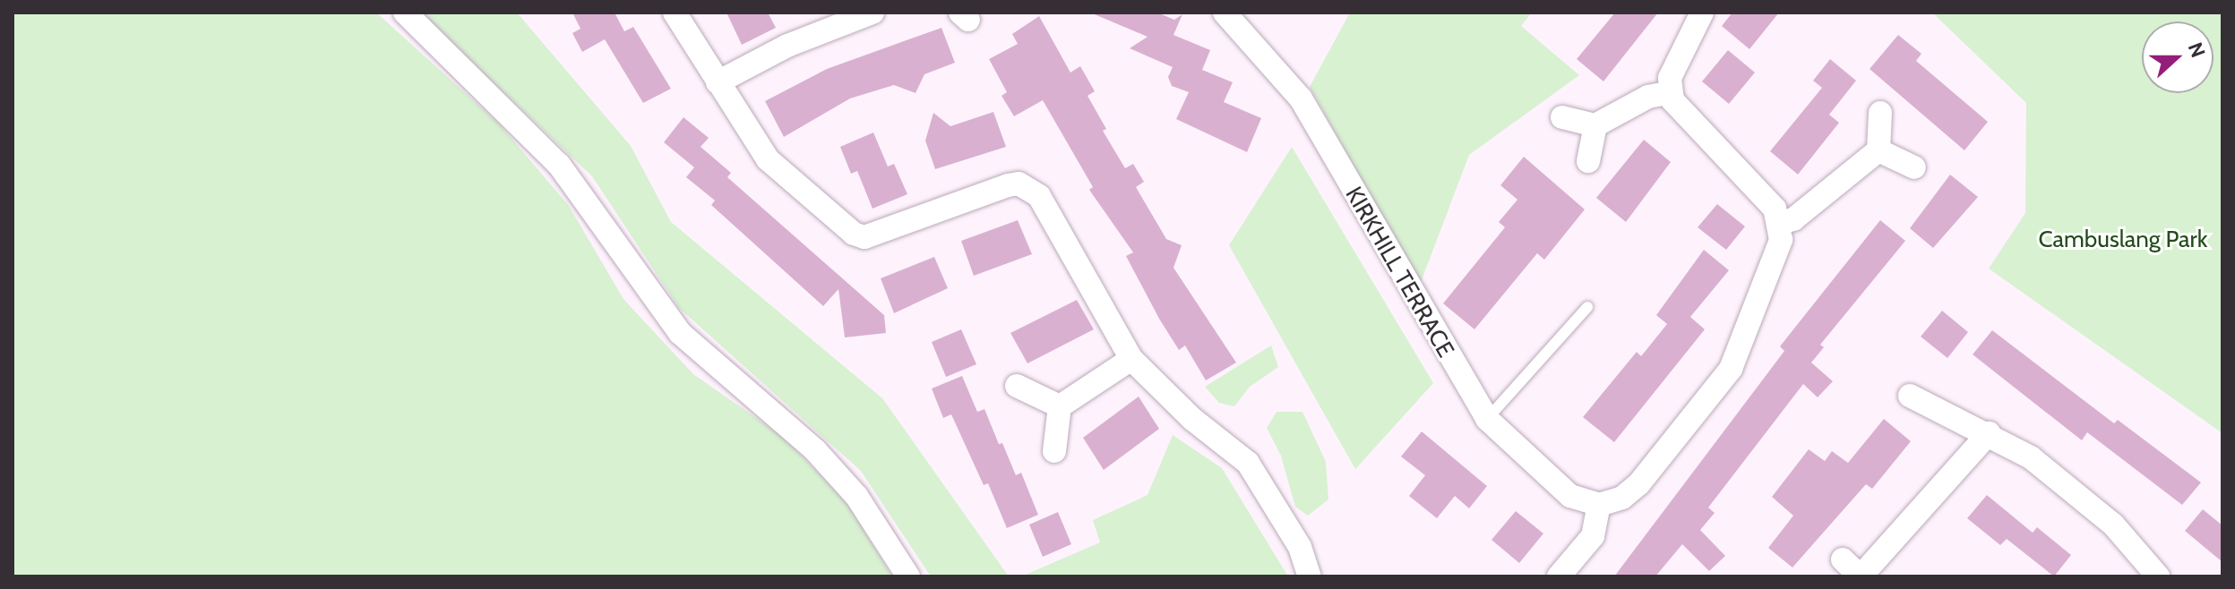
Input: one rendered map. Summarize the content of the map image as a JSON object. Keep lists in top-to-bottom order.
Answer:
{
  "streets": {
    "street": ["KIRKHILL TERRACE"]
  },
  "parks": ["Cambuslang Park"],
  "north": "right"
}
